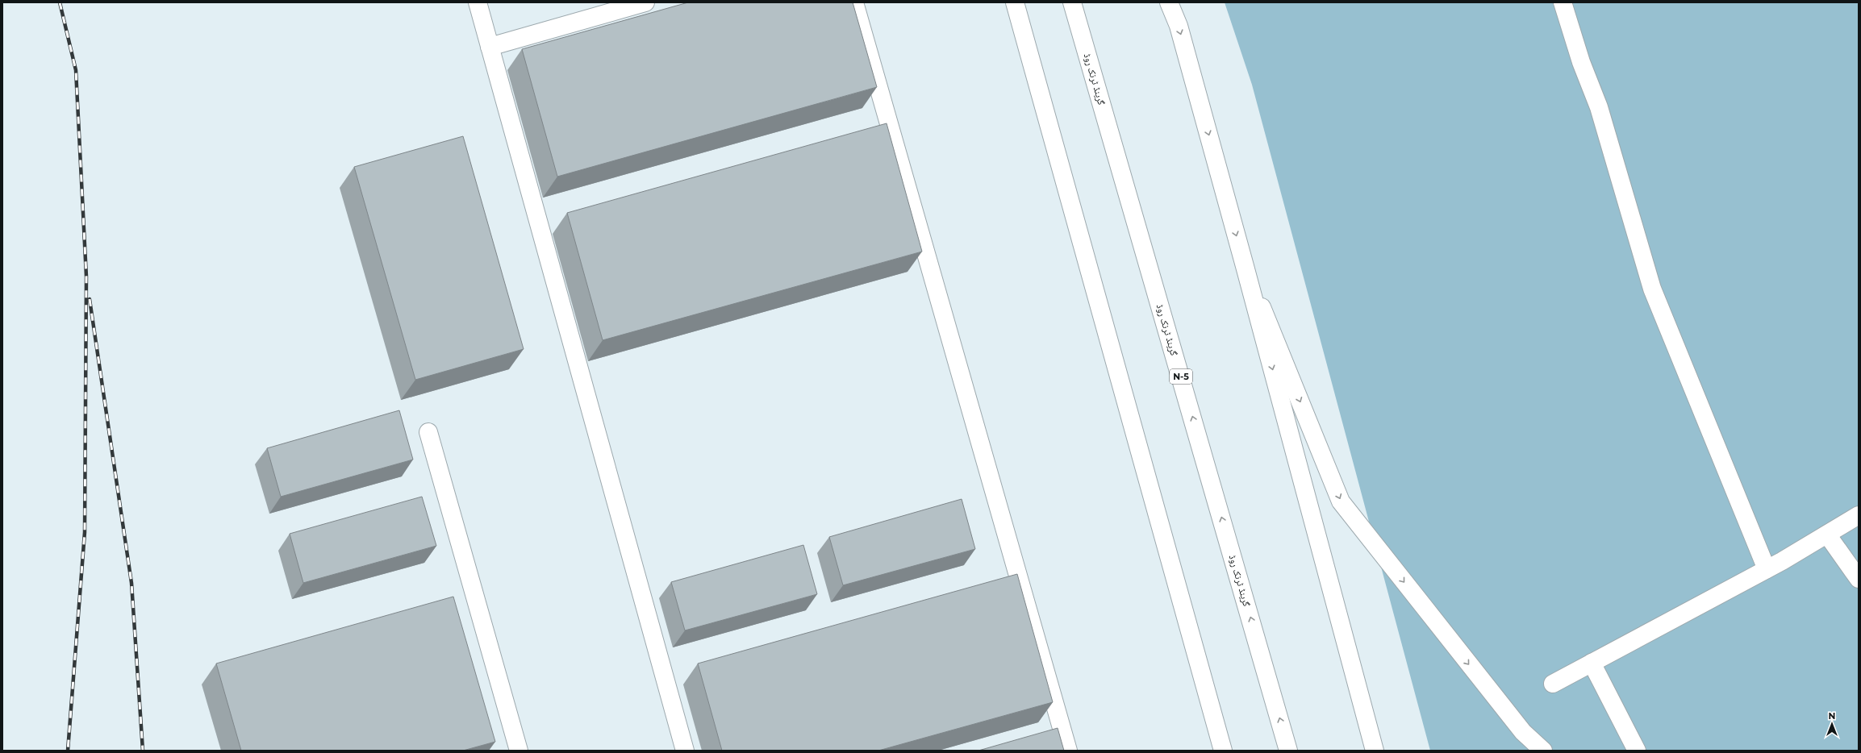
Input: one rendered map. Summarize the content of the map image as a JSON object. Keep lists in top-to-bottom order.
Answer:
{
  "streets": {
    "main road": ["گرینڈ ٹرنک روڈ", "N-5"]
  },
  "north": "top"
}
